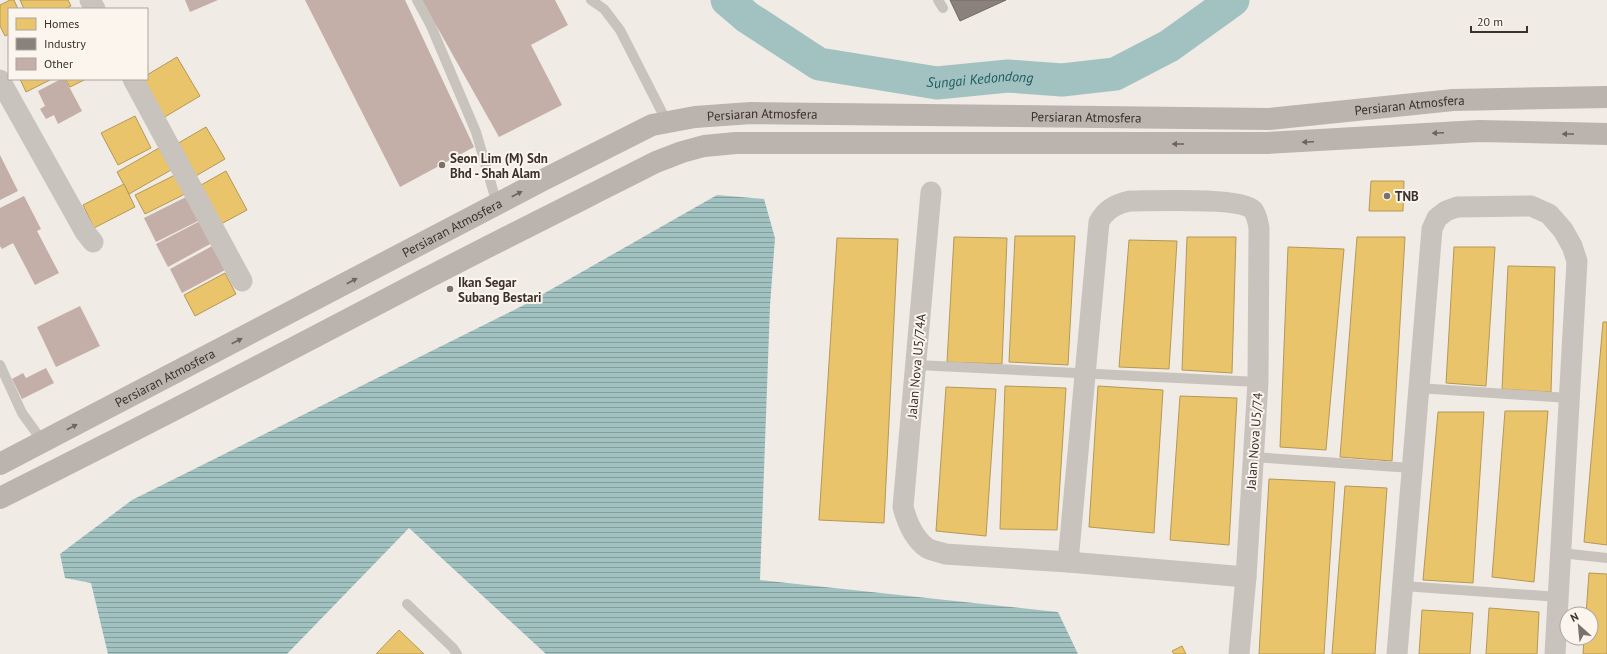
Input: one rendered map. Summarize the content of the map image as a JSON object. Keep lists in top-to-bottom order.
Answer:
{
  "streets": {
    "street": ["Persiaran Atmosfera", "Jalan Nova U5/74A", "Jalan Nova U5/74"]
  },
  "water": ["Sungai Kedondong"],
  "places": ["Seon Lim (M) Sdn Bhd - Shah Alam", "TNB", "Ikan Segar Subang Bestari"],
  "legend": ["Homes", "Industry", "Other"],
  "scale_bar": "20 m",
  "north": "top left"
}
